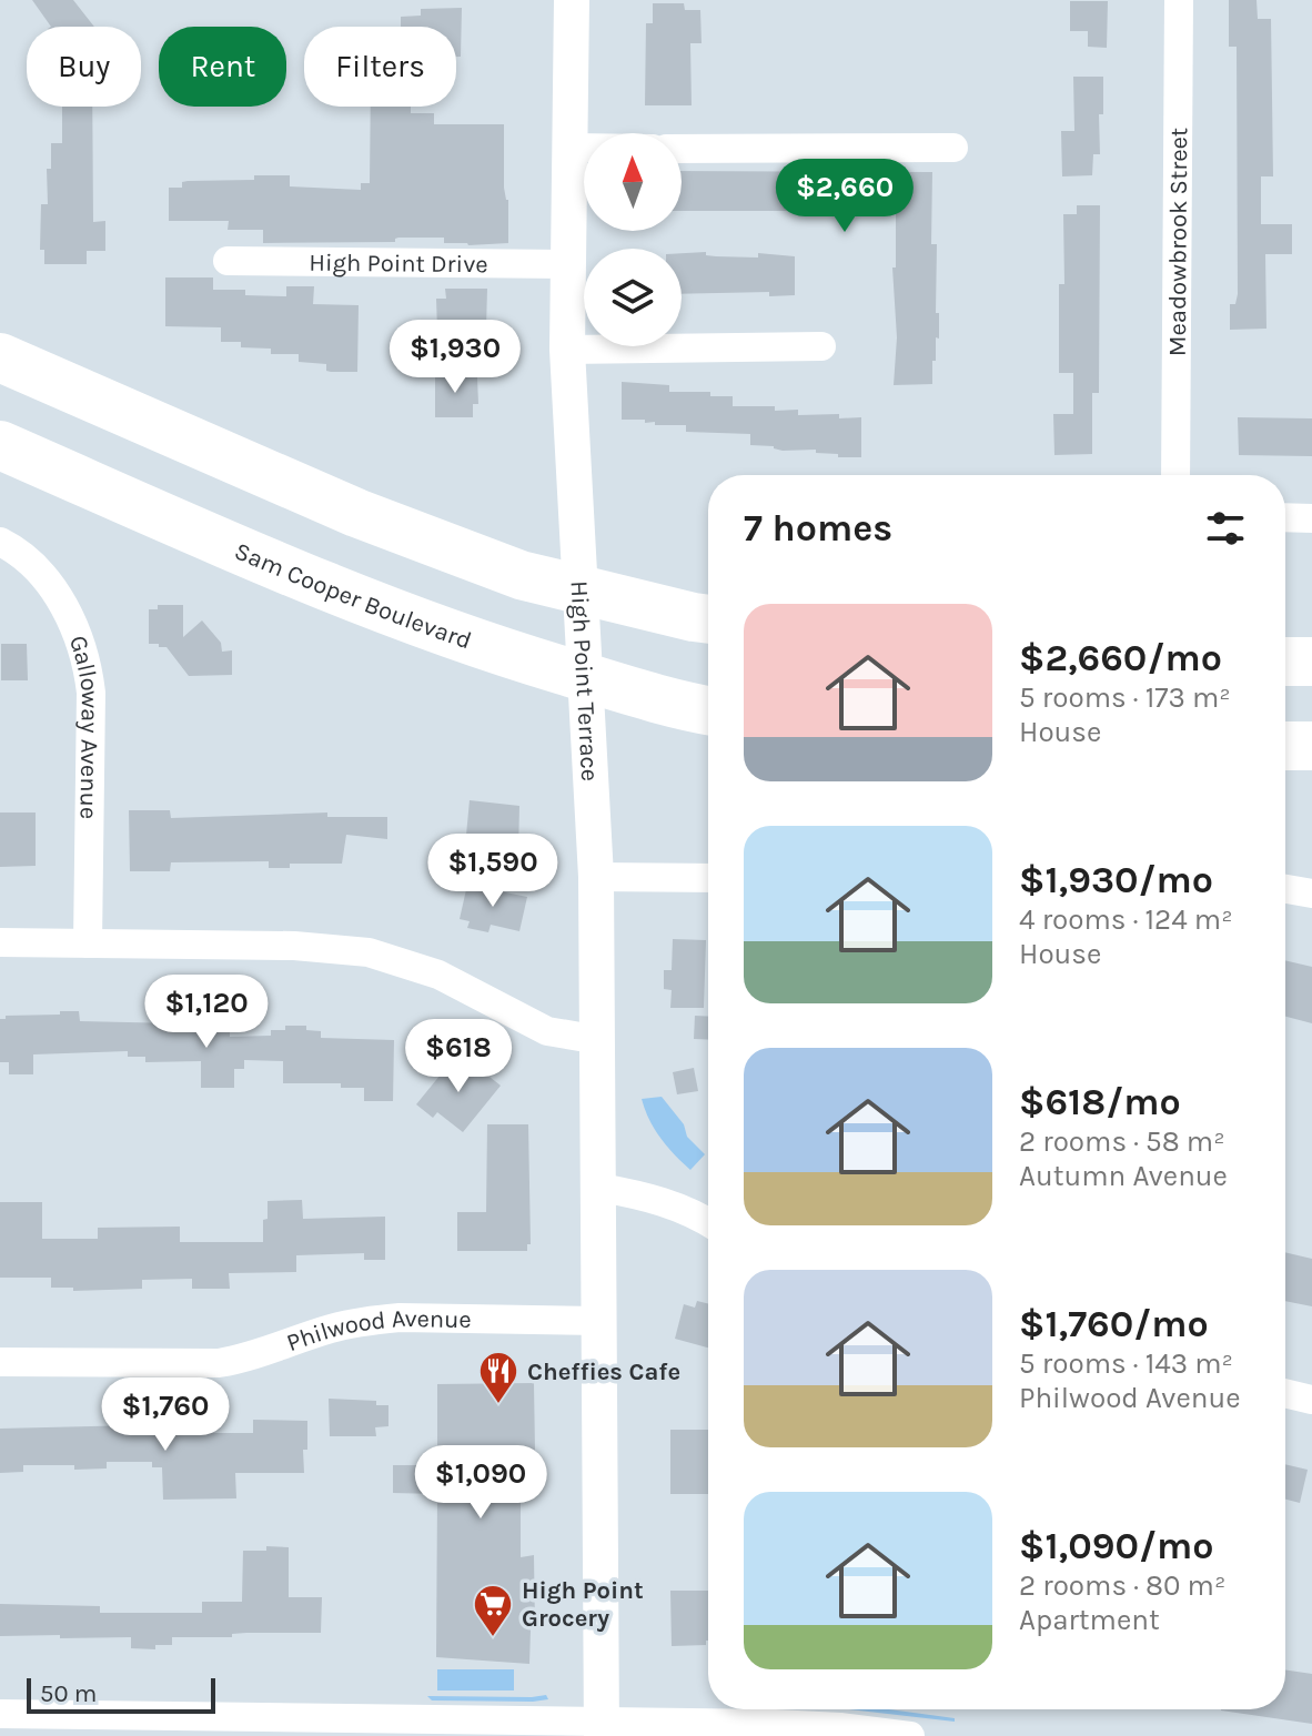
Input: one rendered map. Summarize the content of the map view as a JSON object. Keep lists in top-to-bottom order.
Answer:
{
  "streets": {
    "highway": ["Sam Cooper Boulevard"],
    "street": [
      "Meadowbrook Street",
      "High Point Drive",
      "High Point Terrace",
      "Galloway Avenue",
      "Philwood Avenue"
    ]
  },
  "crossings": [
    ["High Point Drive", "High Point Terrace"],
    ["High Point Terrace", "Philwood Avenue"]
  ],
  "places": {
    "restaurant": ["Cheffies Cafe"],
    "supermarket": ["High Point Grocery"]
  },
  "scale_bar": "50 m",
  "north": "top",
  "page": {
    "chip": ["Buy", "Rent", "Filters"],
    "price": [
      "$2,660",
      "$1,930",
      "$1,590",
      "$1,120",
      "$618",
      "$1,760",
      "$1,090"
    ],
    "heading": "7 homes",
    "list": [
      {
        "name": "$2,660/mo",
        "note": "5 rooms · 173 m² · House"
      },
      {
        "name": "$1,930/mo",
        "note": "4 rooms · 124 m² · House"
      },
      {
        "name": "$618/mo",
        "note": "2 rooms · 58 m² · Autumn Avenue"
      },
      {
        "name": "$1,760/mo",
        "note": "5 rooms · 143 m² · Philwood Avenue"
      },
      {
        "name": "$1,090/mo",
        "note": "2 rooms · 80 m² · Apartment"
      }
    ],
    "scale": "50 m"
  }
}
